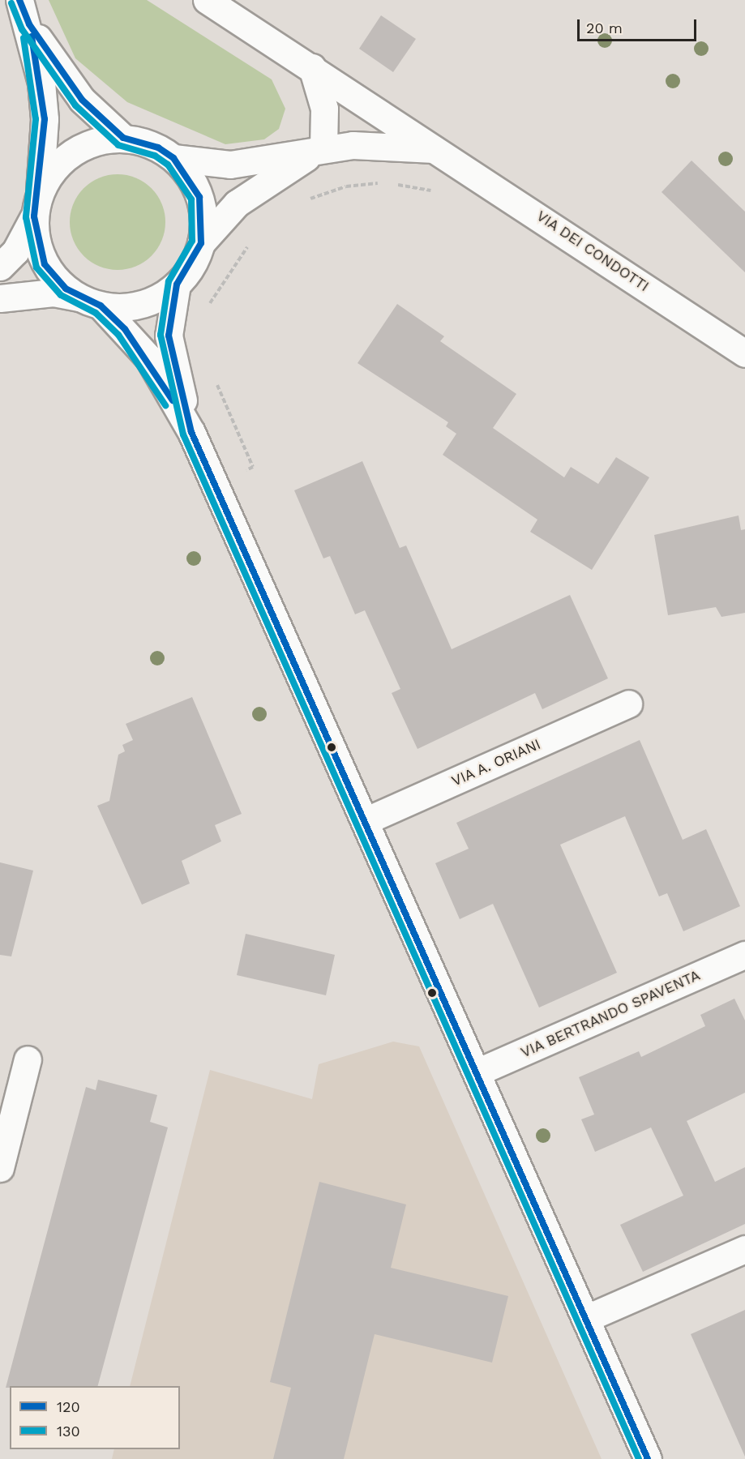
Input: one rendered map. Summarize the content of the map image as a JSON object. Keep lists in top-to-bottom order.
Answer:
{
  "streets": {
    "main road": ["VIA DEI CONDOTTI", "VIA A. ORIANI", "VIA BERTRANDO SPAVENTA"]
  },
  "lines": ["transit line 120", "transit line 130"],
  "legend": ["120", "130"],
  "scale_bar": "20 m"
}
